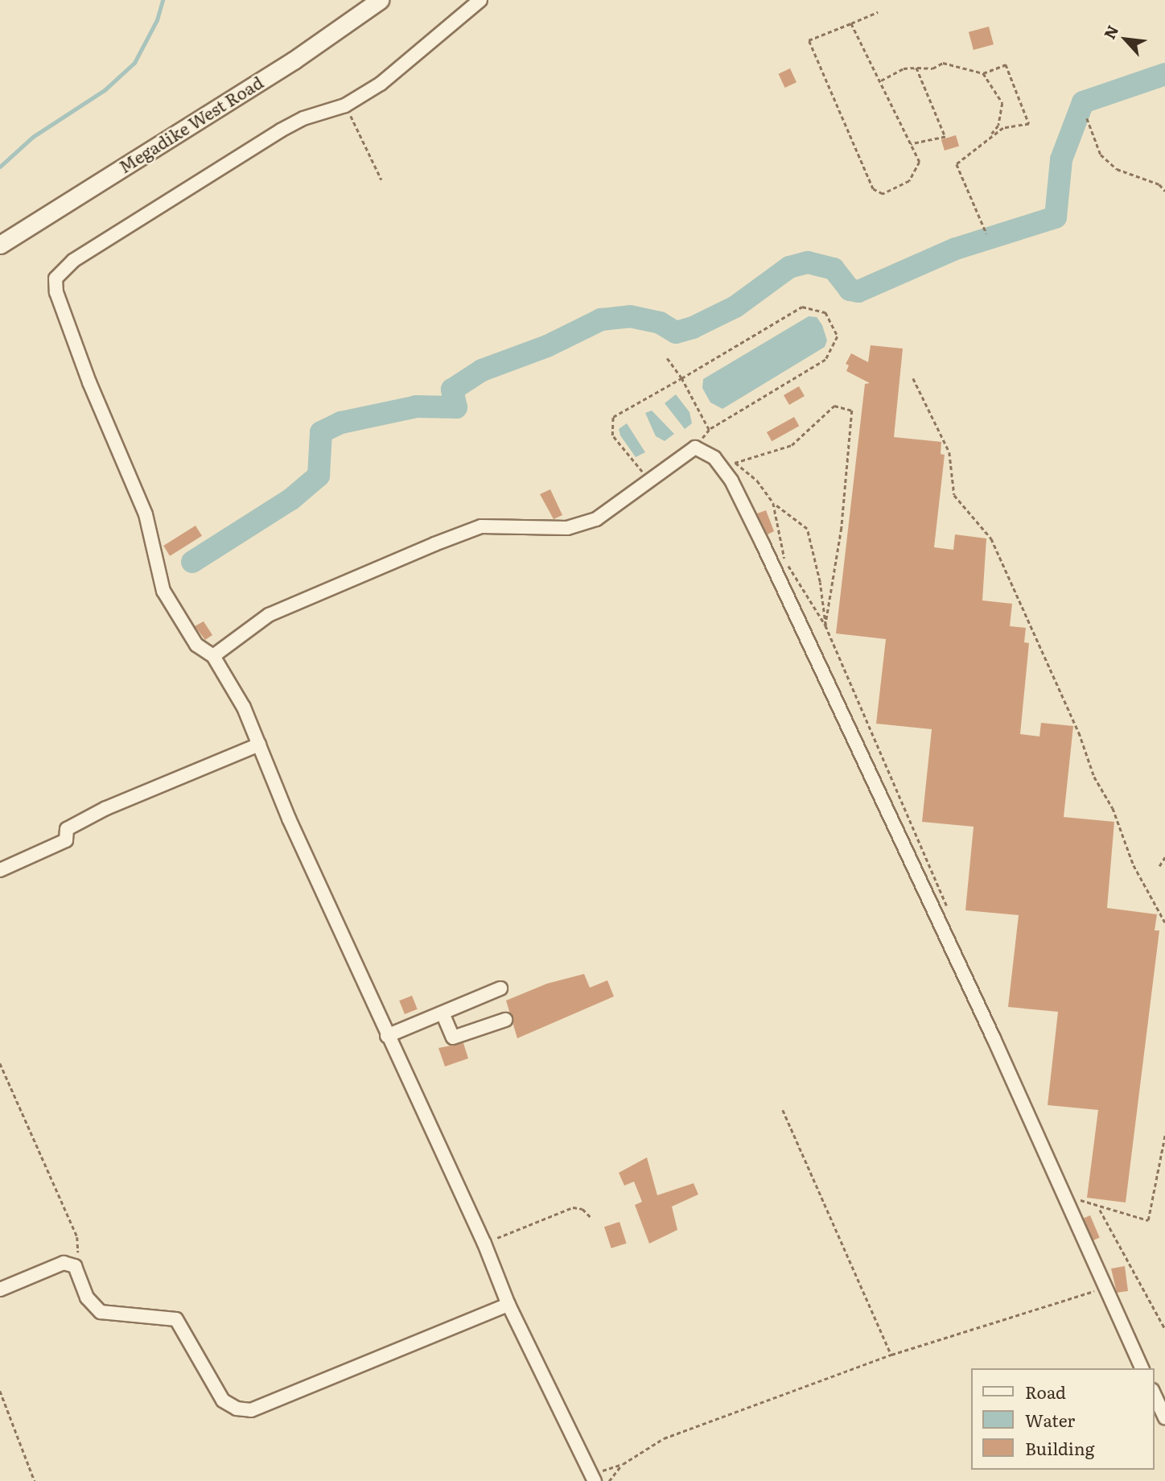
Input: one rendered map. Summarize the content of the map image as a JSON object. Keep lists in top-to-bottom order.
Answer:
{
  "streets": {
    "street": ["Megadike West Road"]
  },
  "legend": ["Road", "Water", "Building"],
  "north": "top left"
}
